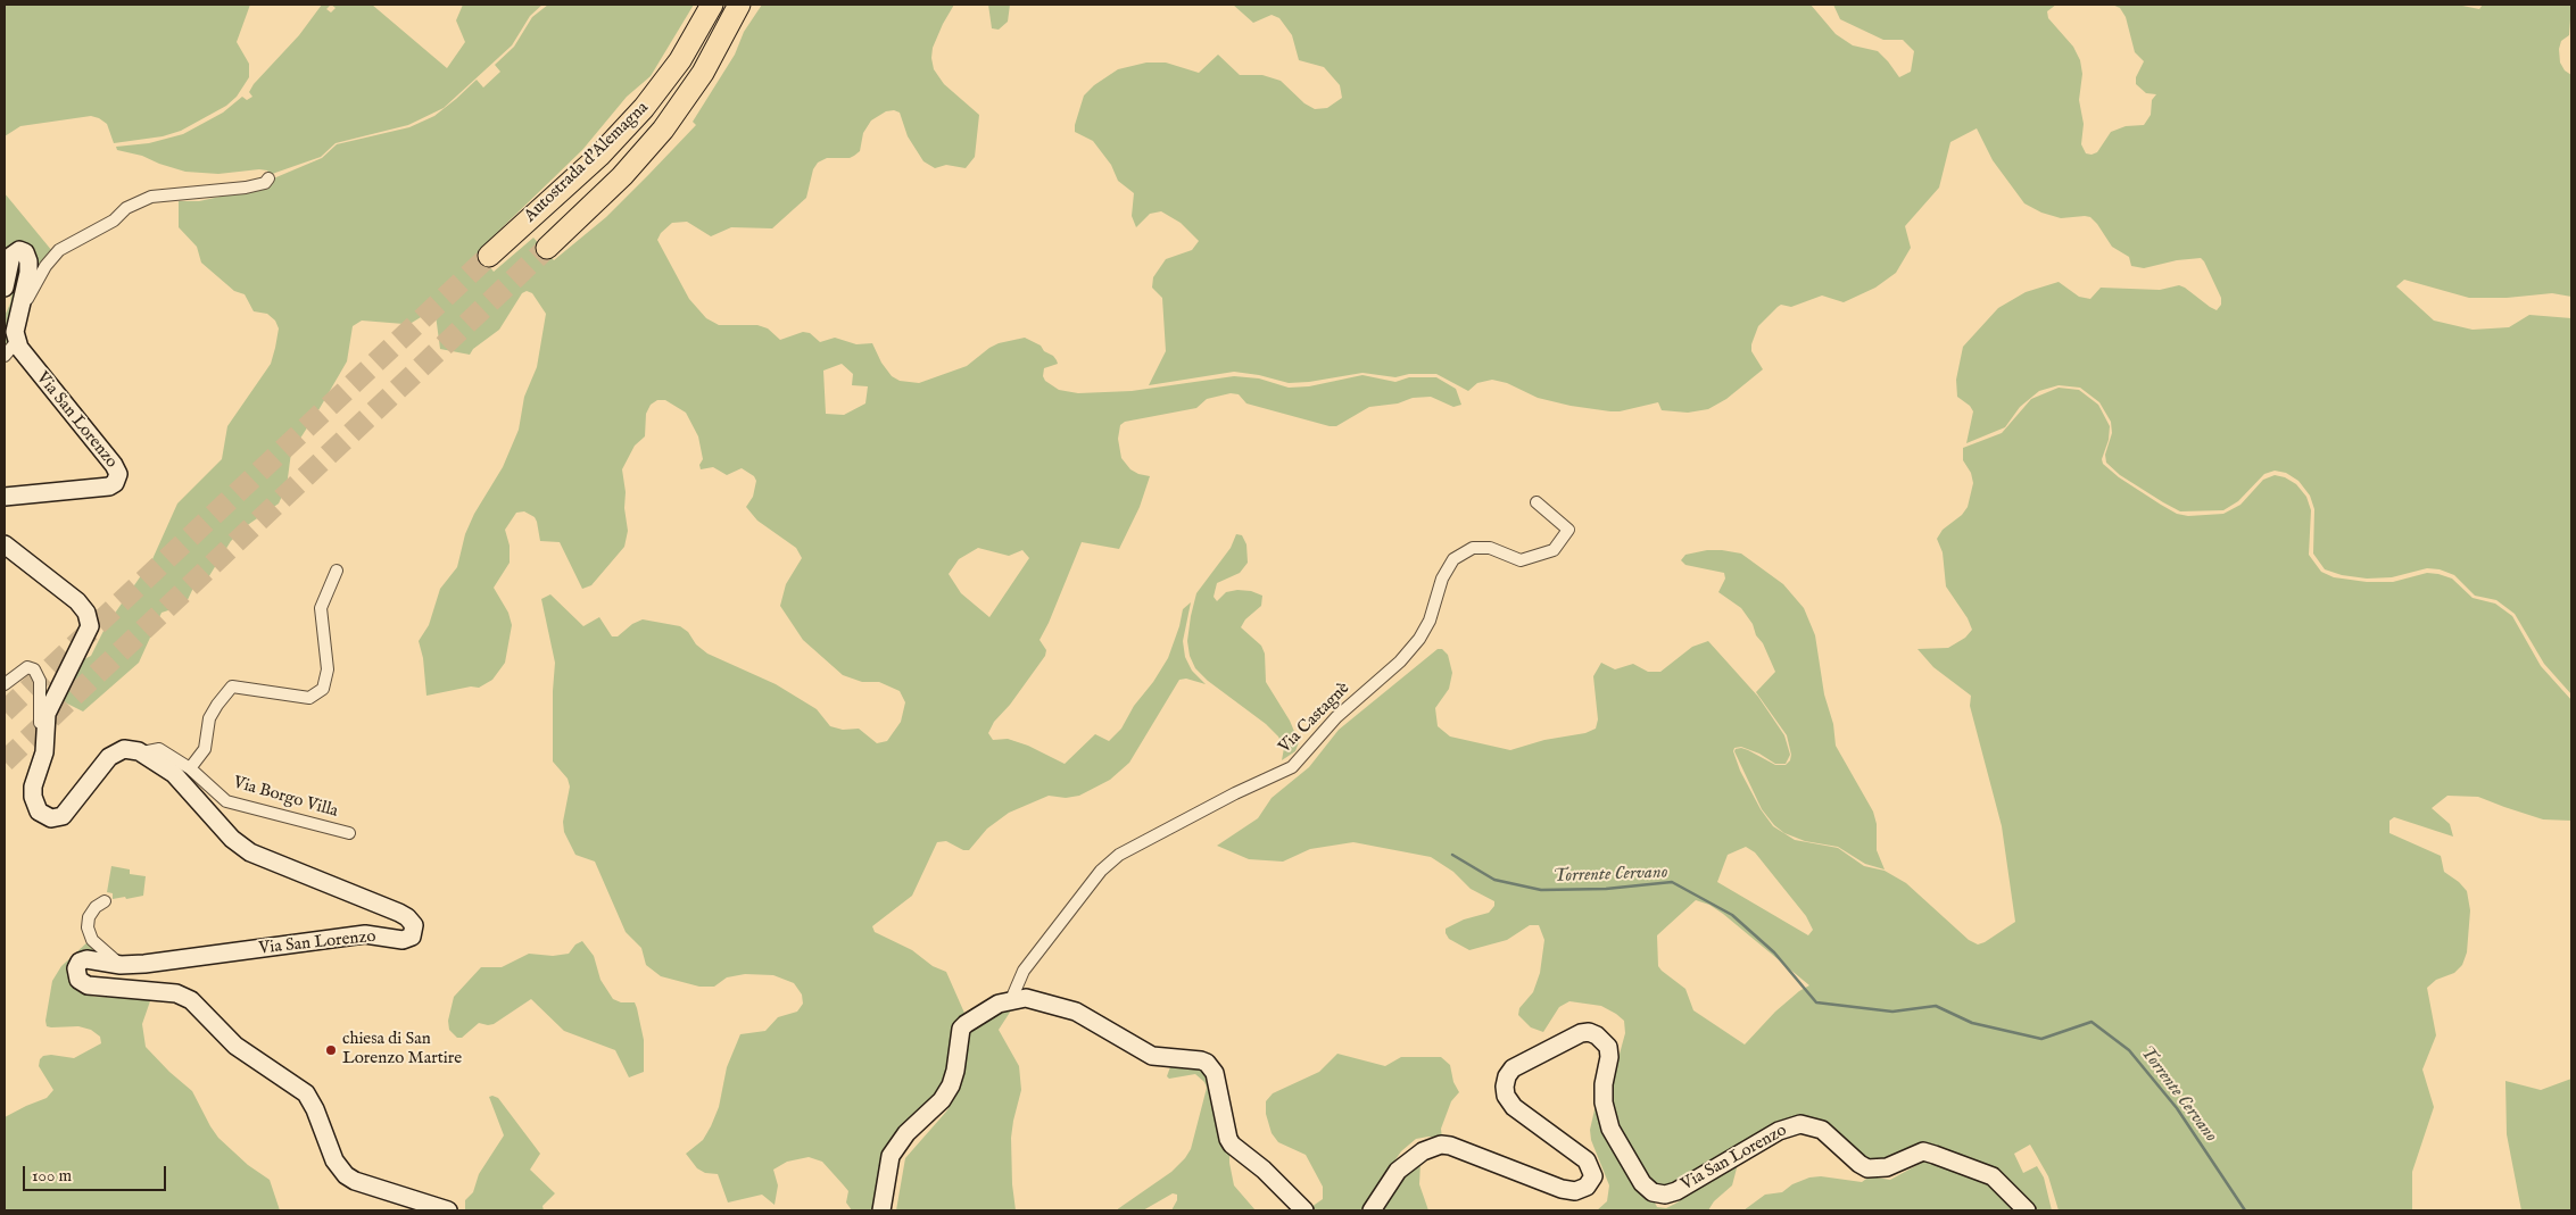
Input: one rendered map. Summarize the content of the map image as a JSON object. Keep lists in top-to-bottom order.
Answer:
{
  "streets": {
    "highway": ["Autostrada d'Alemagna"],
    "street": ["Via San Lorenzo", "Via Castagnè", "Via Borgo Villa"]
  },
  "crossings": [
    ["Via San Lorenzo", "Via Borgo Villa"]
  ],
  "water": ["Torrente Cervano"],
  "places": ["chiesa di San Lorenzo Martire"],
  "scale_bar": "100 m"
}
